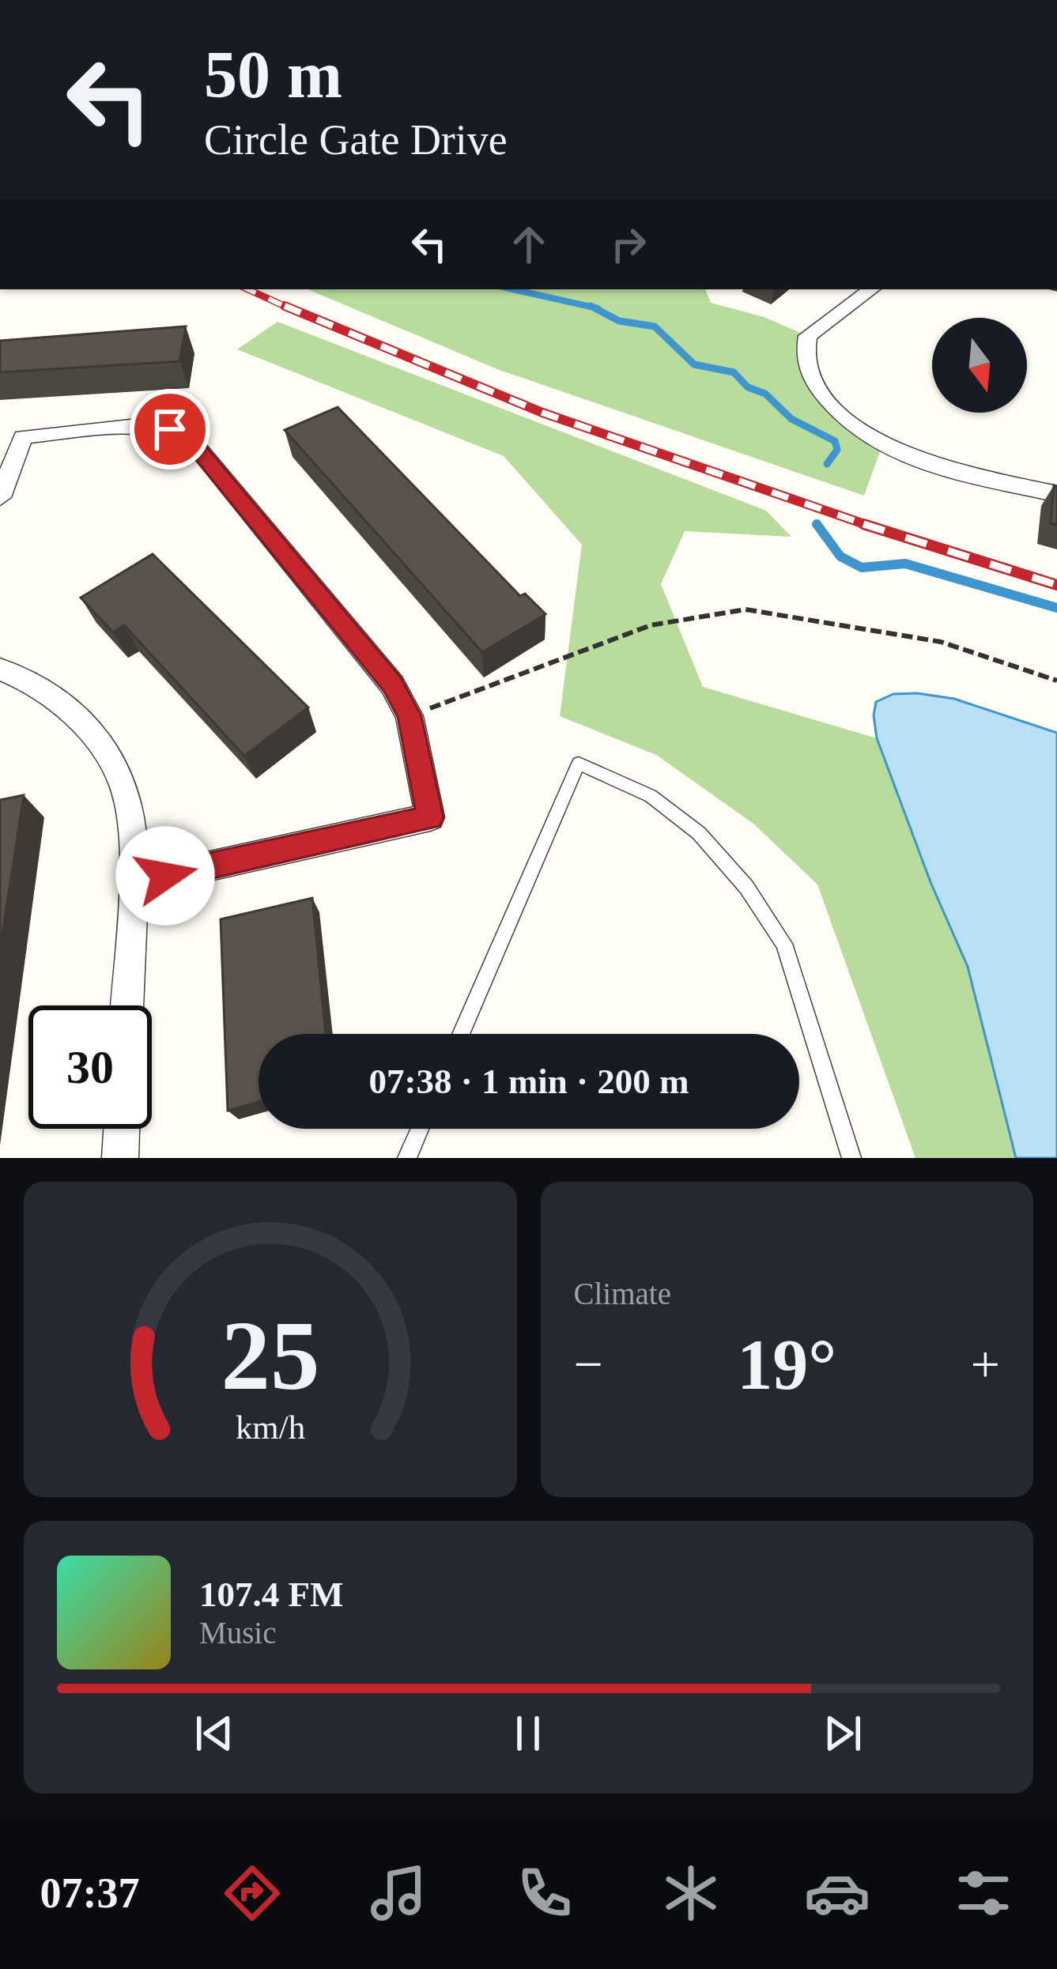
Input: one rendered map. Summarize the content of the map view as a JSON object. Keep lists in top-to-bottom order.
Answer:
{
  "north": "bottom",
  "page": {
    "turn": ["50 m", "Circle Gate Drive"],
    "limit": "30",
    "trip": "07:38 · 1 min · 200 m",
    "tile": "Climate",
    "heat": ["−", "19°", "+"],
    "song": ["107.4 FM", "Music"],
    "tabs": "07:37",
    "gauge": ["25", "km/h"]
  }
}
